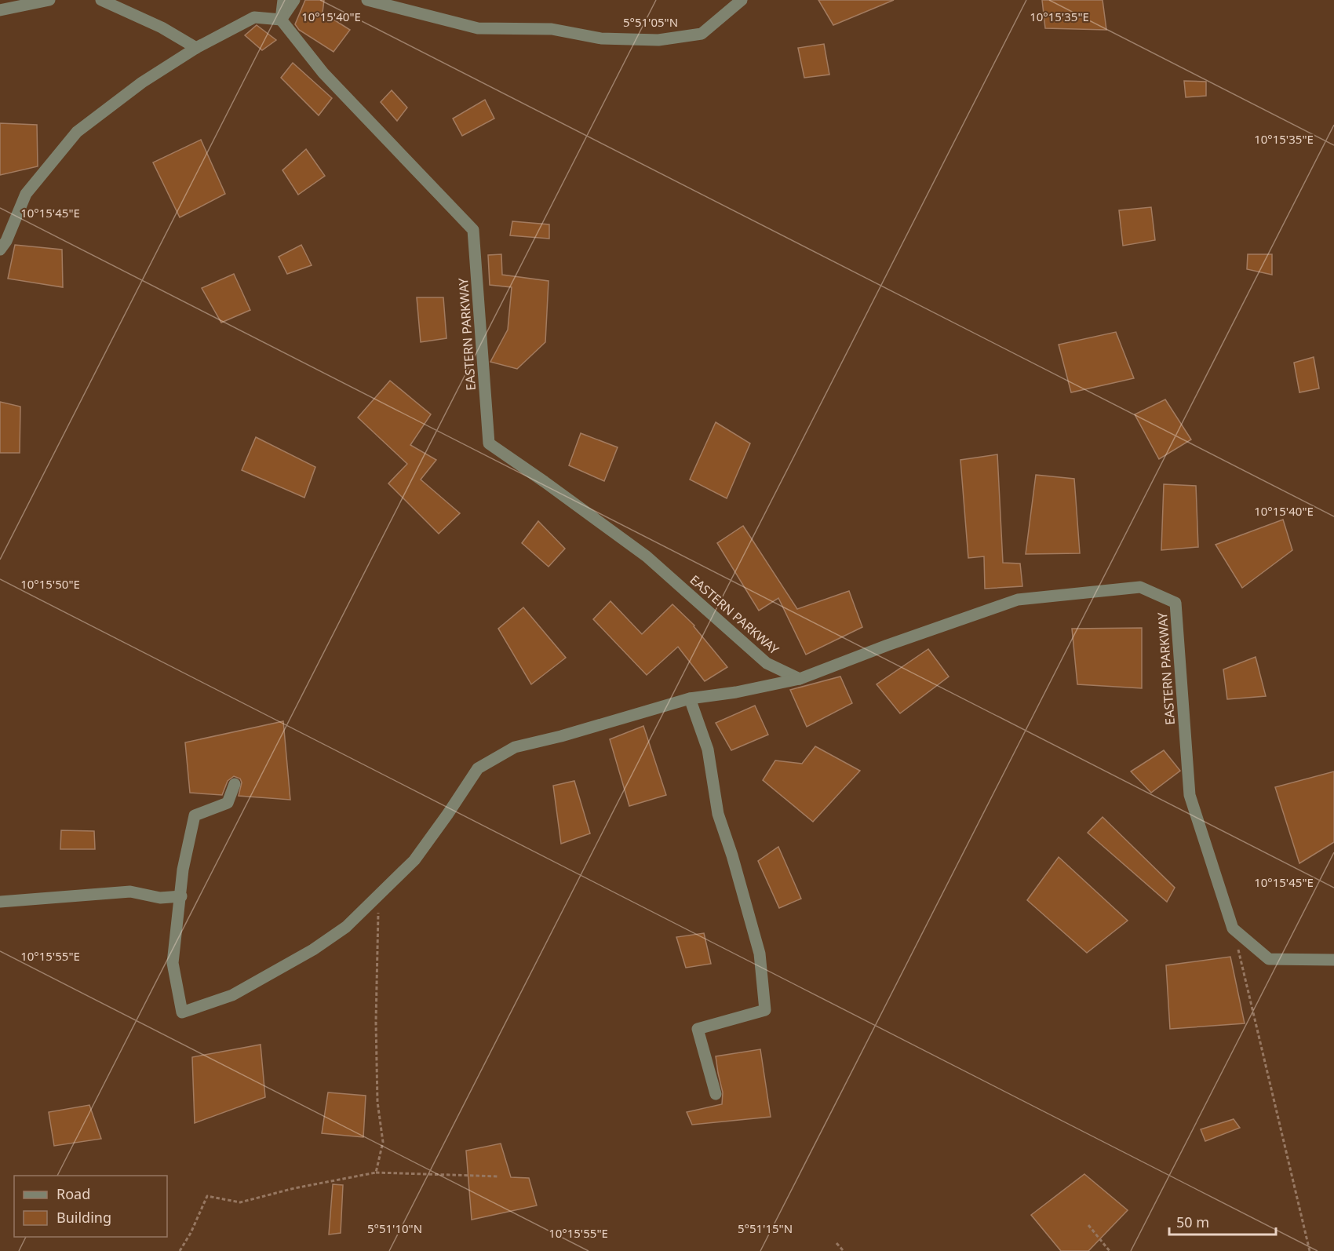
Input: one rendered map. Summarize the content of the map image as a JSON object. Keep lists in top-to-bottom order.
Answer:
{
  "streets": {
    "street": ["EASTERN PARKWAY"]
  },
  "legend": ["Road", "Building"],
  "scale_bar": "50 m",
  "coordinates": [
    "10°15'40\"E",
    "10°15'35\"E",
    "5°51'05\"N",
    "10°15'45\"E",
    "10°15'50\"E",
    "10°15'55\"E",
    "5°51'10\"N",
    "5°51'15\"N"
  ]
}
